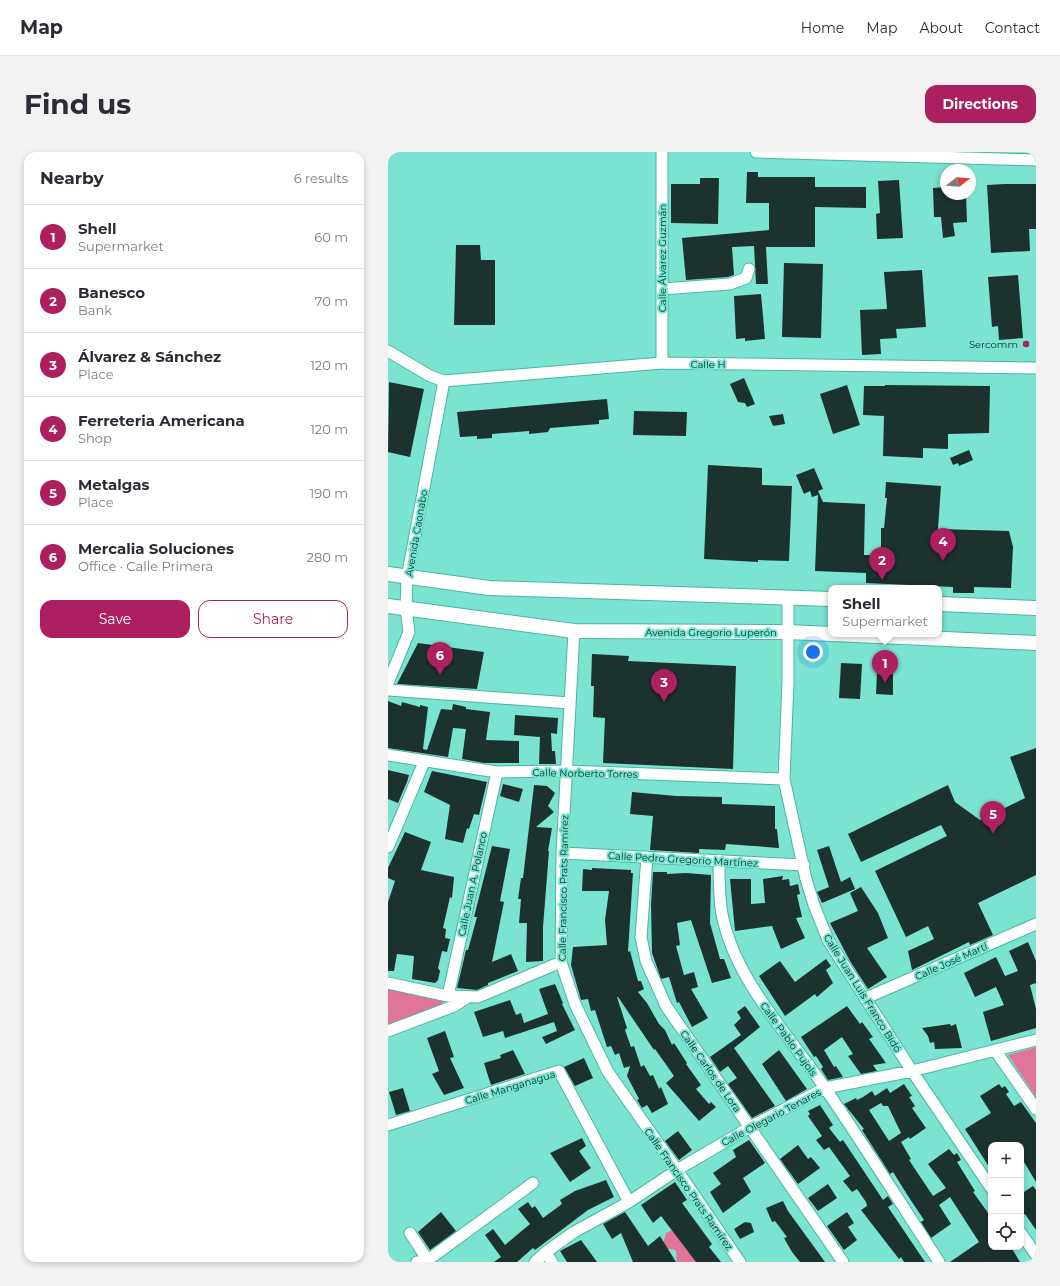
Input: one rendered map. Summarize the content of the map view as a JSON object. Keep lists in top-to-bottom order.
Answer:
{
  "streets": {
    "main road": ["Avenida Gregorio Luperón"],
    "street": [
      "Calle Álvarez Guzmán",
      "Calle H",
      "Avenida Caonabo",
      "Calle Norberto Torres",
      "Calle Pedro Gregorio Martínez",
      "Calle Juan A. Polanco",
      "Calle Francisco Prats Ramírez",
      "Calle José Martí",
      "Calle Juan Luis Franco Bidó",
      "Calle Pablo Pujols",
      "Calle Carlos de Lora",
      "Calle Manganagua",
      "Calle Olegario Tenares"
    ]
  },
  "crossings": [
    ["Calle Álvarez Guzmán", "Calle H"],
    ["Calle H", "Avenida Caonabo"],
    ["Avenida Caonabo", "Avenida Gregorio Luperón"],
    ["Avenida Gregorio Luperón", "Calle Francisco Prats Ramírez"],
    ["Avenida Gregorio Luperón", "Calle Juan Luis Franco Bidó"],
    ["Calle Norberto Torres", "Calle Juan A. Polanco"],
    ["Calle Norberto Torres", "Calle Francisco Prats Ramírez"],
    ["Calle Norberto Torres", "Calle Juan Luis Franco Bidó"],
    ["Calle Pedro Gregorio Martínez", "Calle Francisco Prats Ramírez"],
    ["Calle Pedro Gregorio Martínez", "Calle Juan Luis Franco Bidó"],
    ["Calle Pedro Gregorio Martínez", "Calle Pablo Pujols"],
    ["Calle Pedro Gregorio Martínez", "Calle Carlos de Lora"],
    ["Calle Francisco Prats Ramírez", "Calle Olegario Tenares"],
    ["Calle José Martí", "Calle Juan Luis Franco Bidó"],
    ["Calle Juan Luis Franco Bidó", "Calle Olegario Tenares"],
    ["Calle Pablo Pujols", "Calle Olegario Tenares"],
    ["Calle Carlos de Lora", "Calle Olegario Tenares"],
    ["Calle Manganagua", "Calle Olegario Tenares"]
  ],
  "places": ["Sercomm"],
  "north": "right",
  "page": {
    "header": "Map",
    "nav": [
      "Home",
      "Map",
      "About",
      "Contact"
    ],
    "buttons": [
      "Directions",
      ["Save", "Share"]
    ],
    "title": "Find us",
    "heading": ["Nearby", "6 results"],
    "list": [
      {
        "mark": "1",
        "name": "Shell",
        "note": "Supermarket",
        "value": "60 m"
      },
      {
        "mark": "2",
        "name": "Banesco",
        "note": "Bank",
        "value": "70 m"
      },
      {
        "mark": "3",
        "name": "Álvarez & Sánchez",
        "note": "Place",
        "value": "120 m"
      },
      {
        "mark": "4",
        "name": "Ferreteria Americana",
        "note": "Shop",
        "value": "120 m"
      },
      {
        "mark": "5",
        "name": "Metalgas",
        "note": "Place",
        "value": "190 m"
      },
      {
        "mark": "6",
        "name": "Mercalia Soluciones",
        "note": "Office · Calle Primera",
        "value": "280 m"
      }
    ],
    "pins": [
      "4",
      "2",
      "6",
      "1",
      "3",
      "5"
    ],
    "popup": ["Shell", "Supermarket"],
    "map_buttons": ["+", "−"]
  }
}
